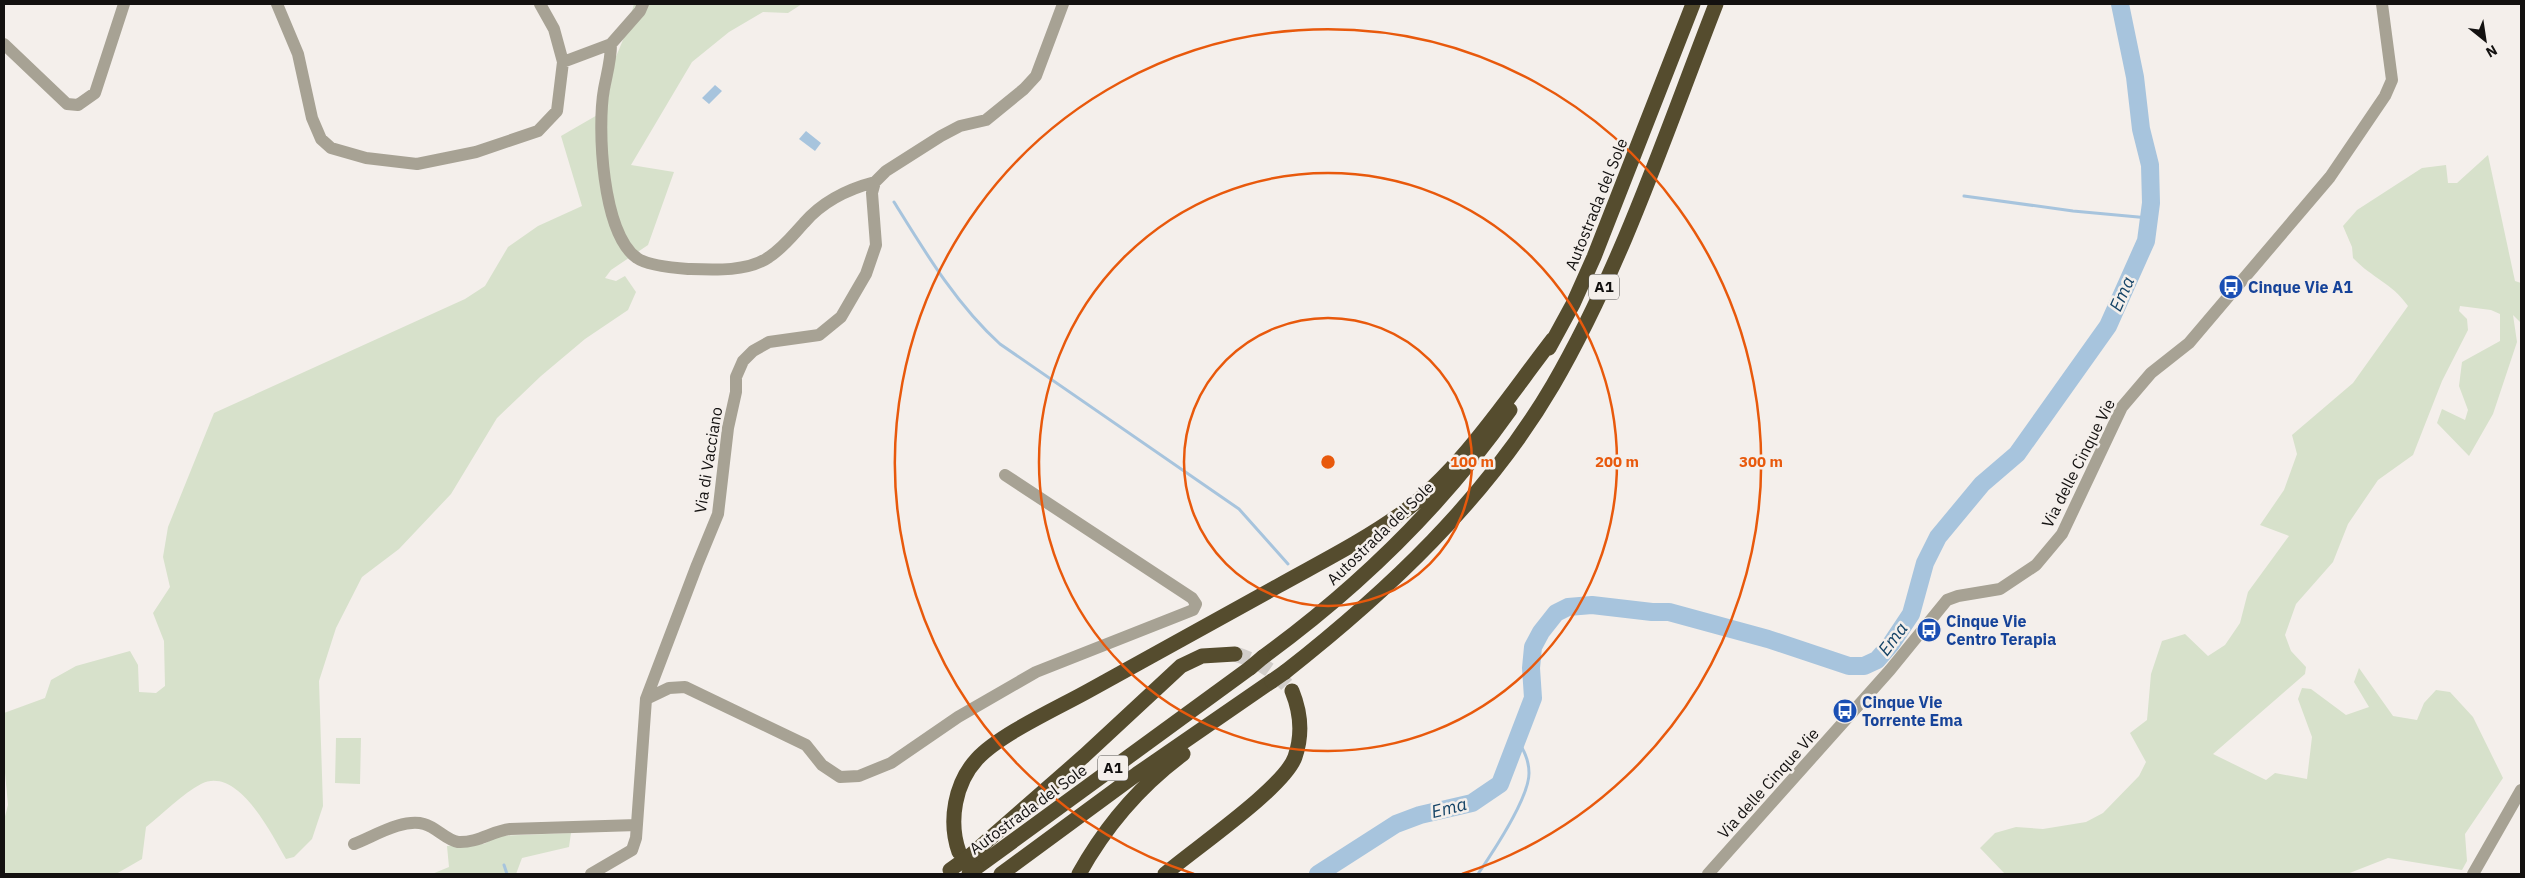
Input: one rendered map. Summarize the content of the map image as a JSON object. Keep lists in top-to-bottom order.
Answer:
{
  "streets": {
    "highway": ["Autostrada del Sole", "A1"],
    "street": ["Via di Vacciano", "Via delle Cinque Vie"]
  },
  "water": ["Ema"],
  "places": {
    "bus stop": ["Cinque Vie A1", "Cinque Vie Centro Terapia", "Cinque Vie Torrente Ema"]
  },
  "north": "bottom right",
  "rings": ["100 m", "200 m", "300 m"]
}
